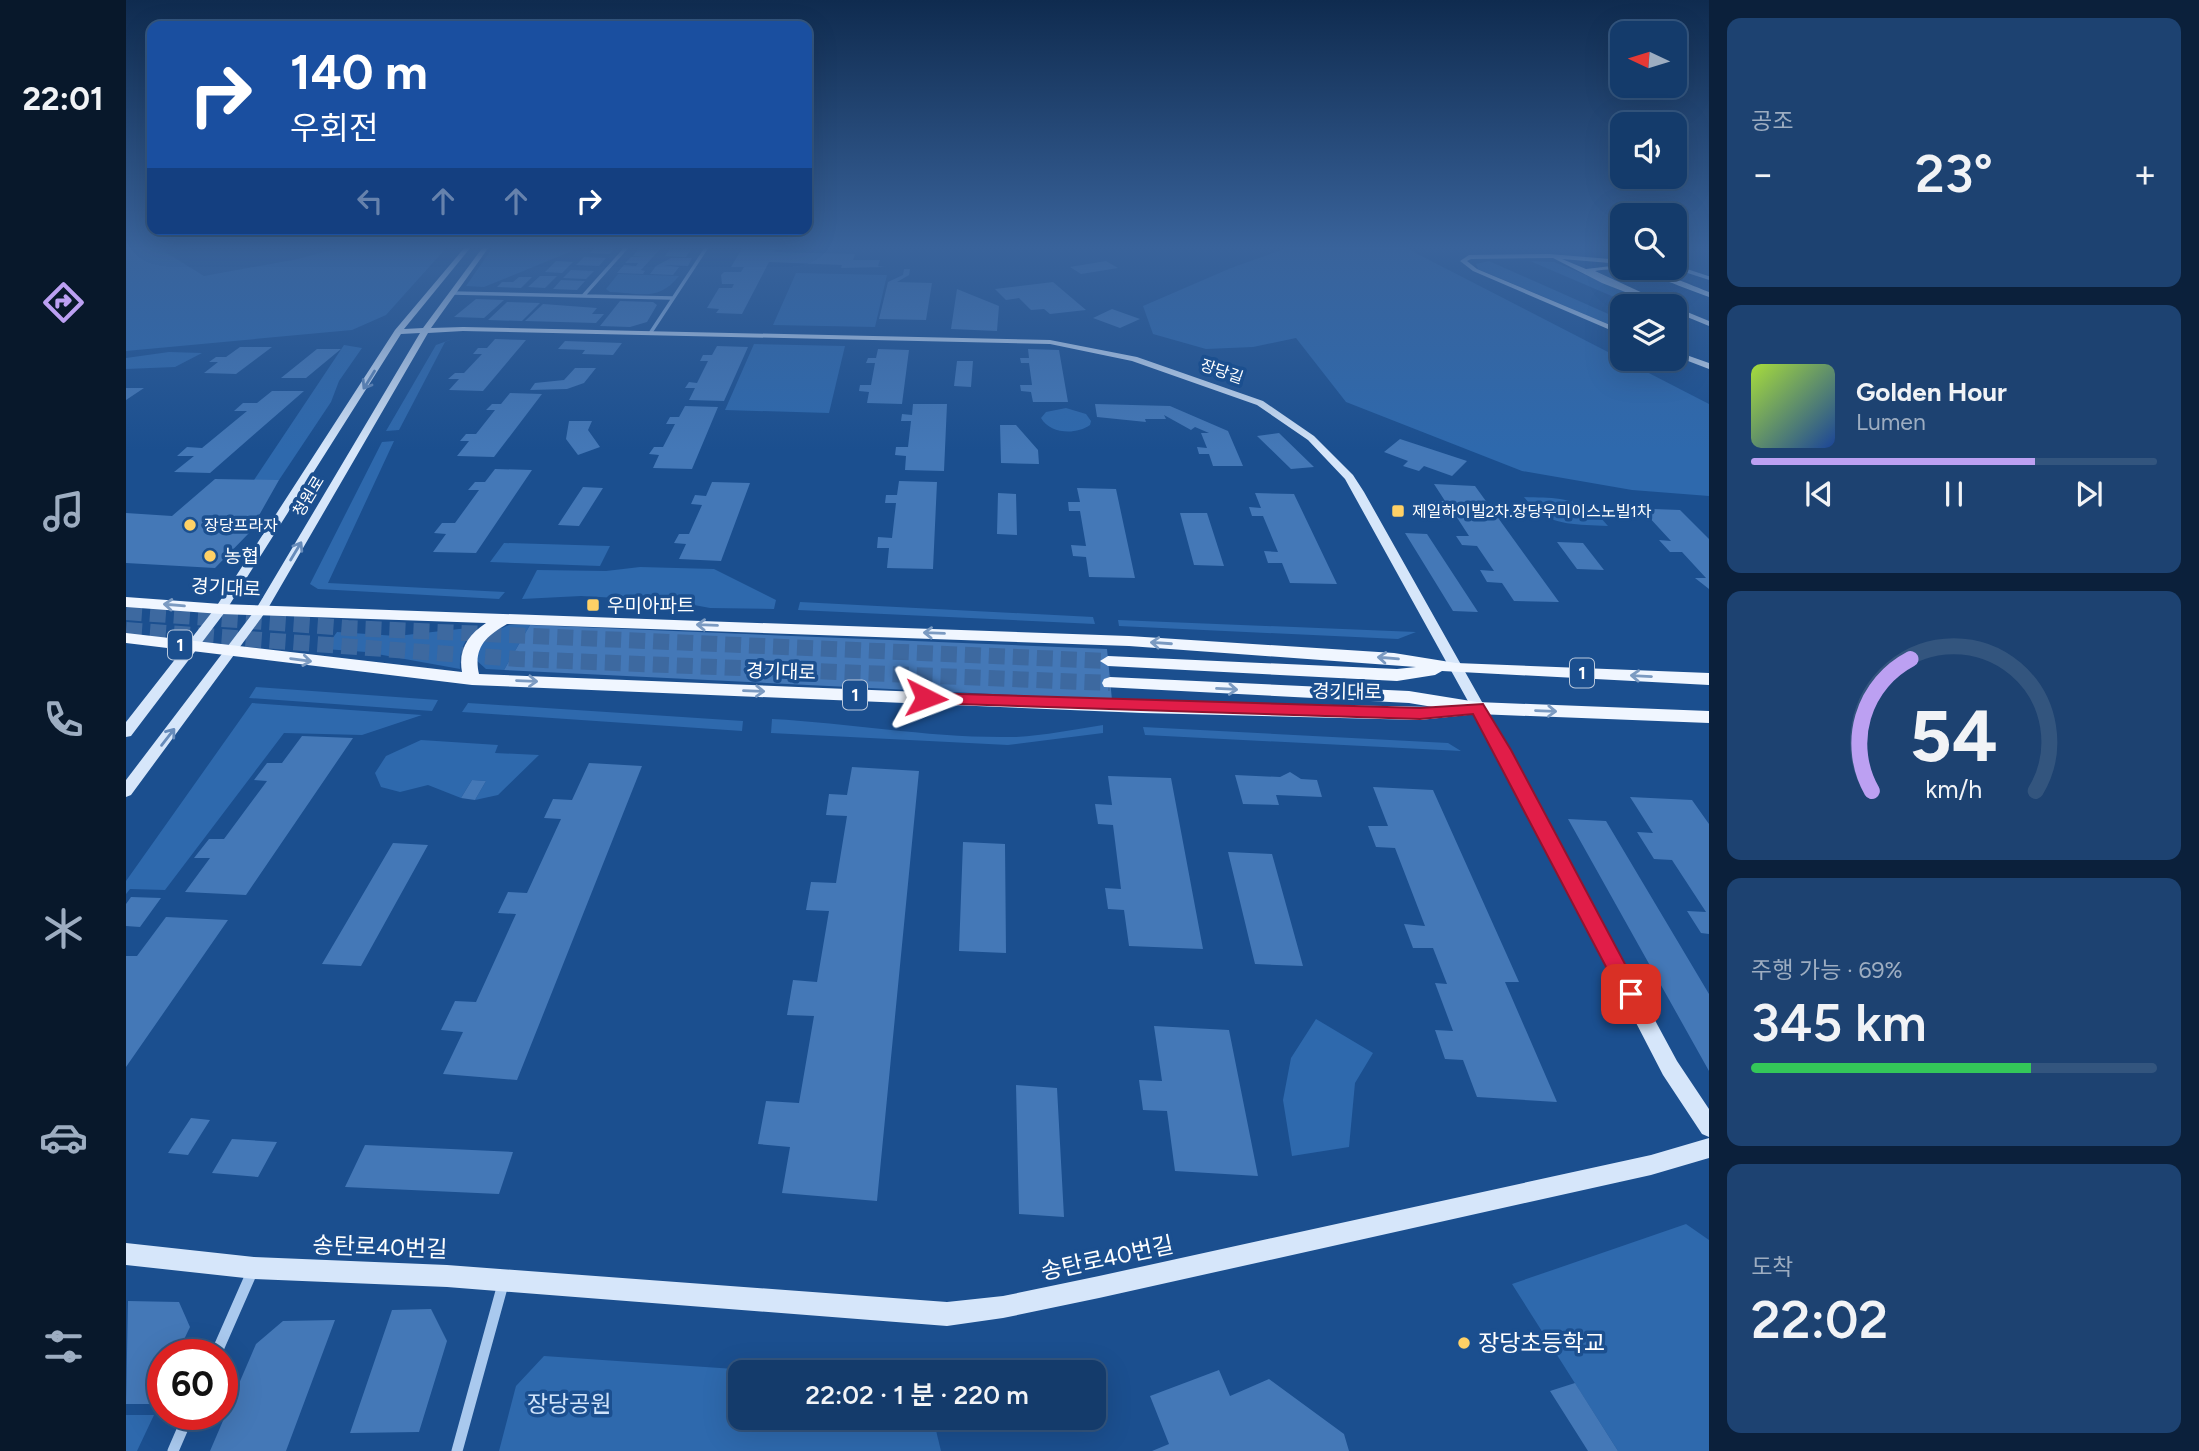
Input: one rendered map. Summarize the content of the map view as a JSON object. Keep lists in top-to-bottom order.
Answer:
{
  "streets": {
    "main road": ["경기대로", "1"],
    "street": ["장당길", "청원로", "송탄로40번길"]
  },
  "crossings": [
    ["장당길", "청원로"],
    ["장당길", "경기대로"],
    ["청원로", "경기대로"]
  ],
  "parks": ["장당공원"],
  "places": {
    "transit": ["제일하이빌2차.장당우미이스노빌1차", "우미아파트"],
    "other": ["장당프라자", "농협", "장당초등학교"]
  },
  "north": "left",
  "page": {
    "tabs": "22:01",
    "tile": [
      "공조",
      ["주행 가능 · 69%", "345 km"],
      ["도착", "22:02"]
    ],
    "turn": ["140 m", "우회전"],
    "heat": ["−", "23°", "+"],
    "song": ["Golden Hour", "Lumen"],
    "limit": "60",
    "trip": "22:02 · 1 분 · 220 m",
    "gauge": ["54", "km/h"]
  }
}
